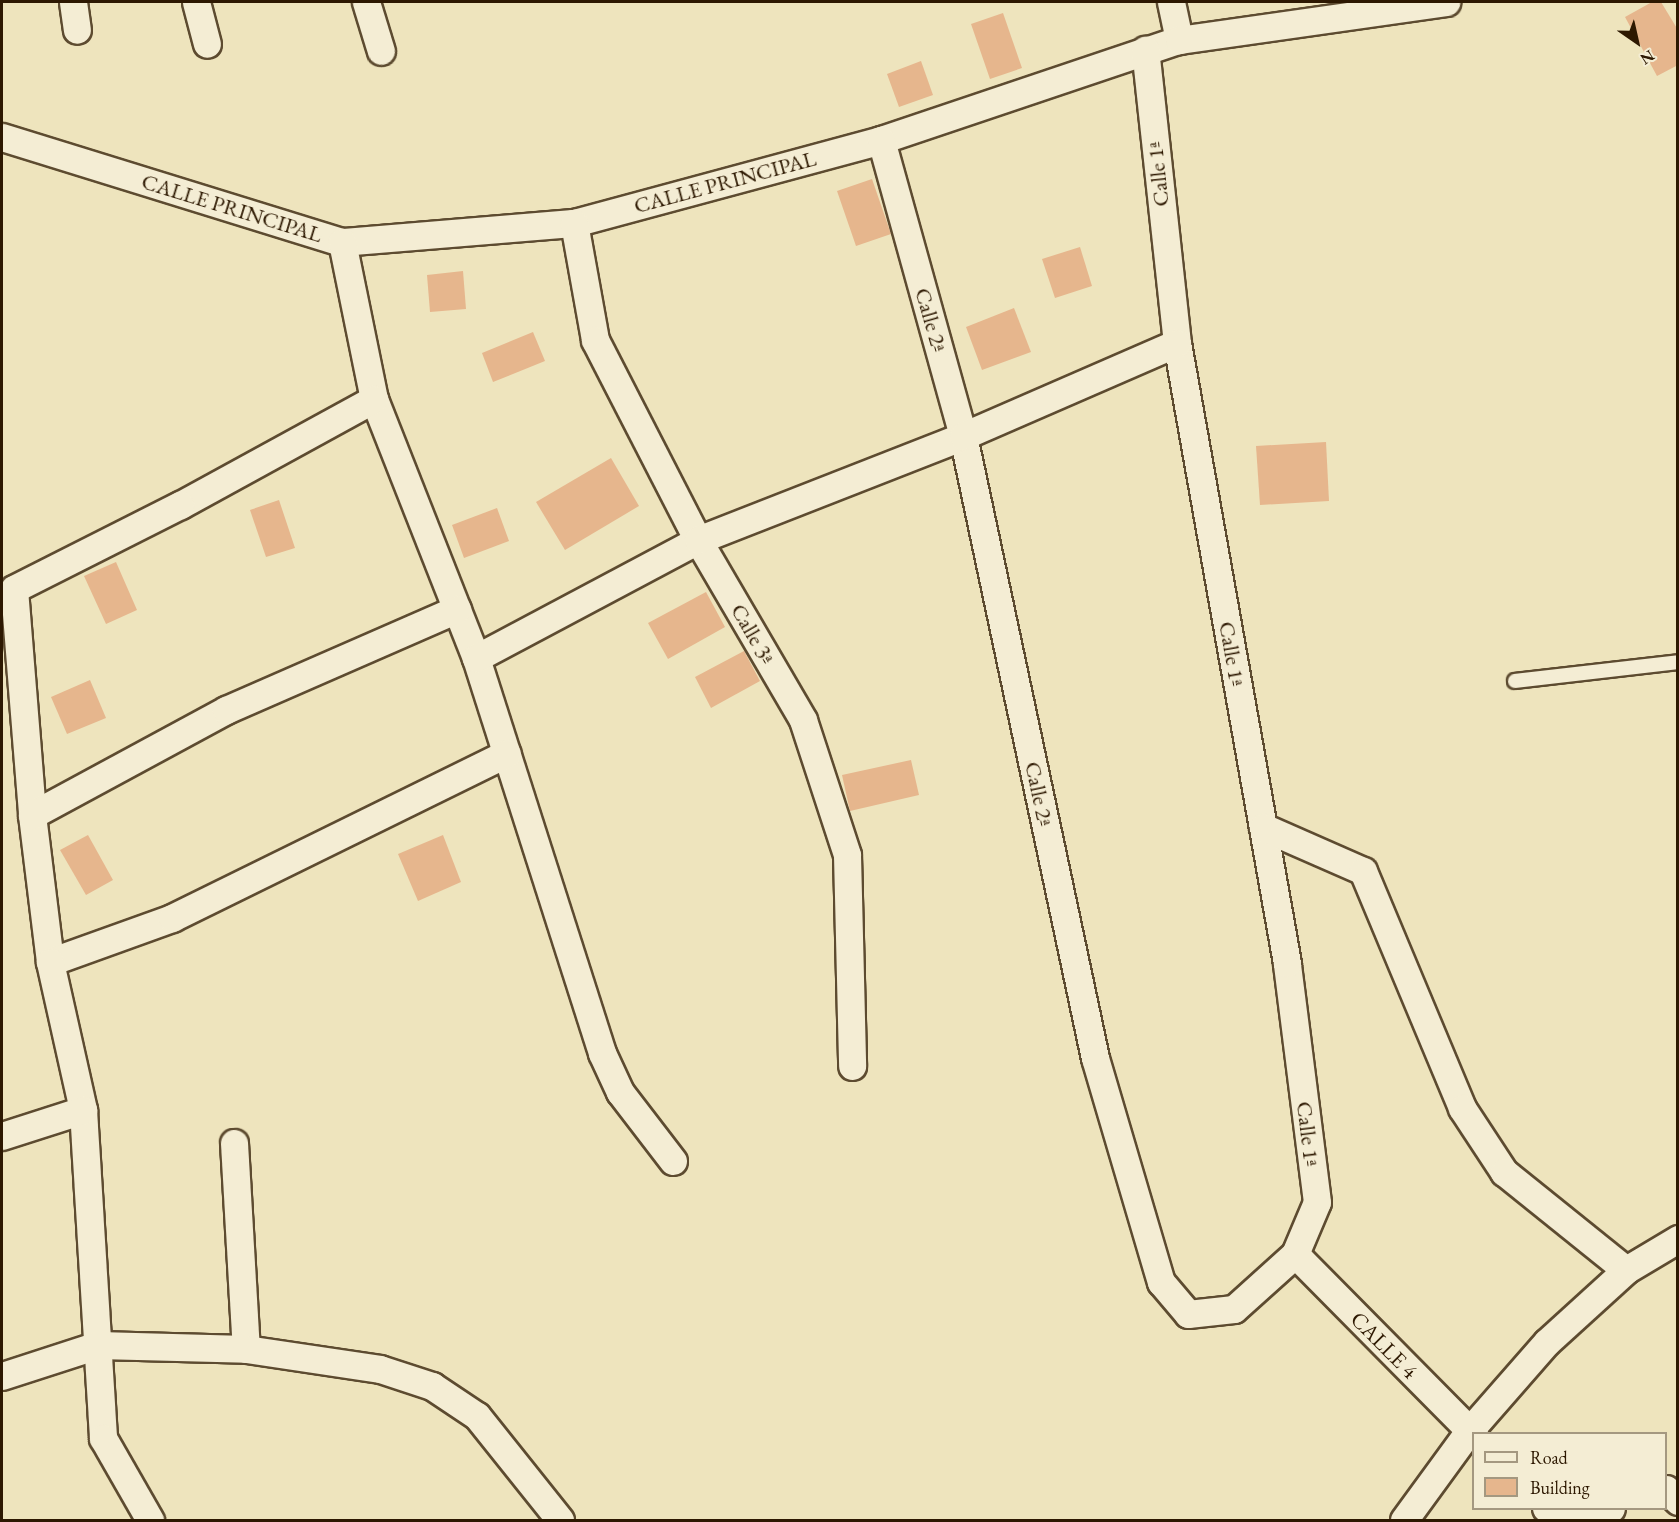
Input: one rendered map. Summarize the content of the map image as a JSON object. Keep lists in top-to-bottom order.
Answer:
{
  "streets": {
    "street": [
      "Calle 1ª",
      "CALLE PRINCIPAL",
      "Calle 2ª",
      "Calle 3ª",
      "CALLE 4"
    ]
  },
  "crossings": [
    ["Calle 1ª", "CALLE PRINCIPAL"],
    ["Calle 1ª", "Calle 2ª"],
    ["Calle 1ª", "CALLE 4"],
    ["CALLE PRINCIPAL", "Calle 2ª"],
    ["CALLE PRINCIPAL", "Calle 3ª"],
    ["Calle 2ª", "CALLE 4"]
  ],
  "legend": ["Road", "Building"],
  "north": "bottom right"
}
